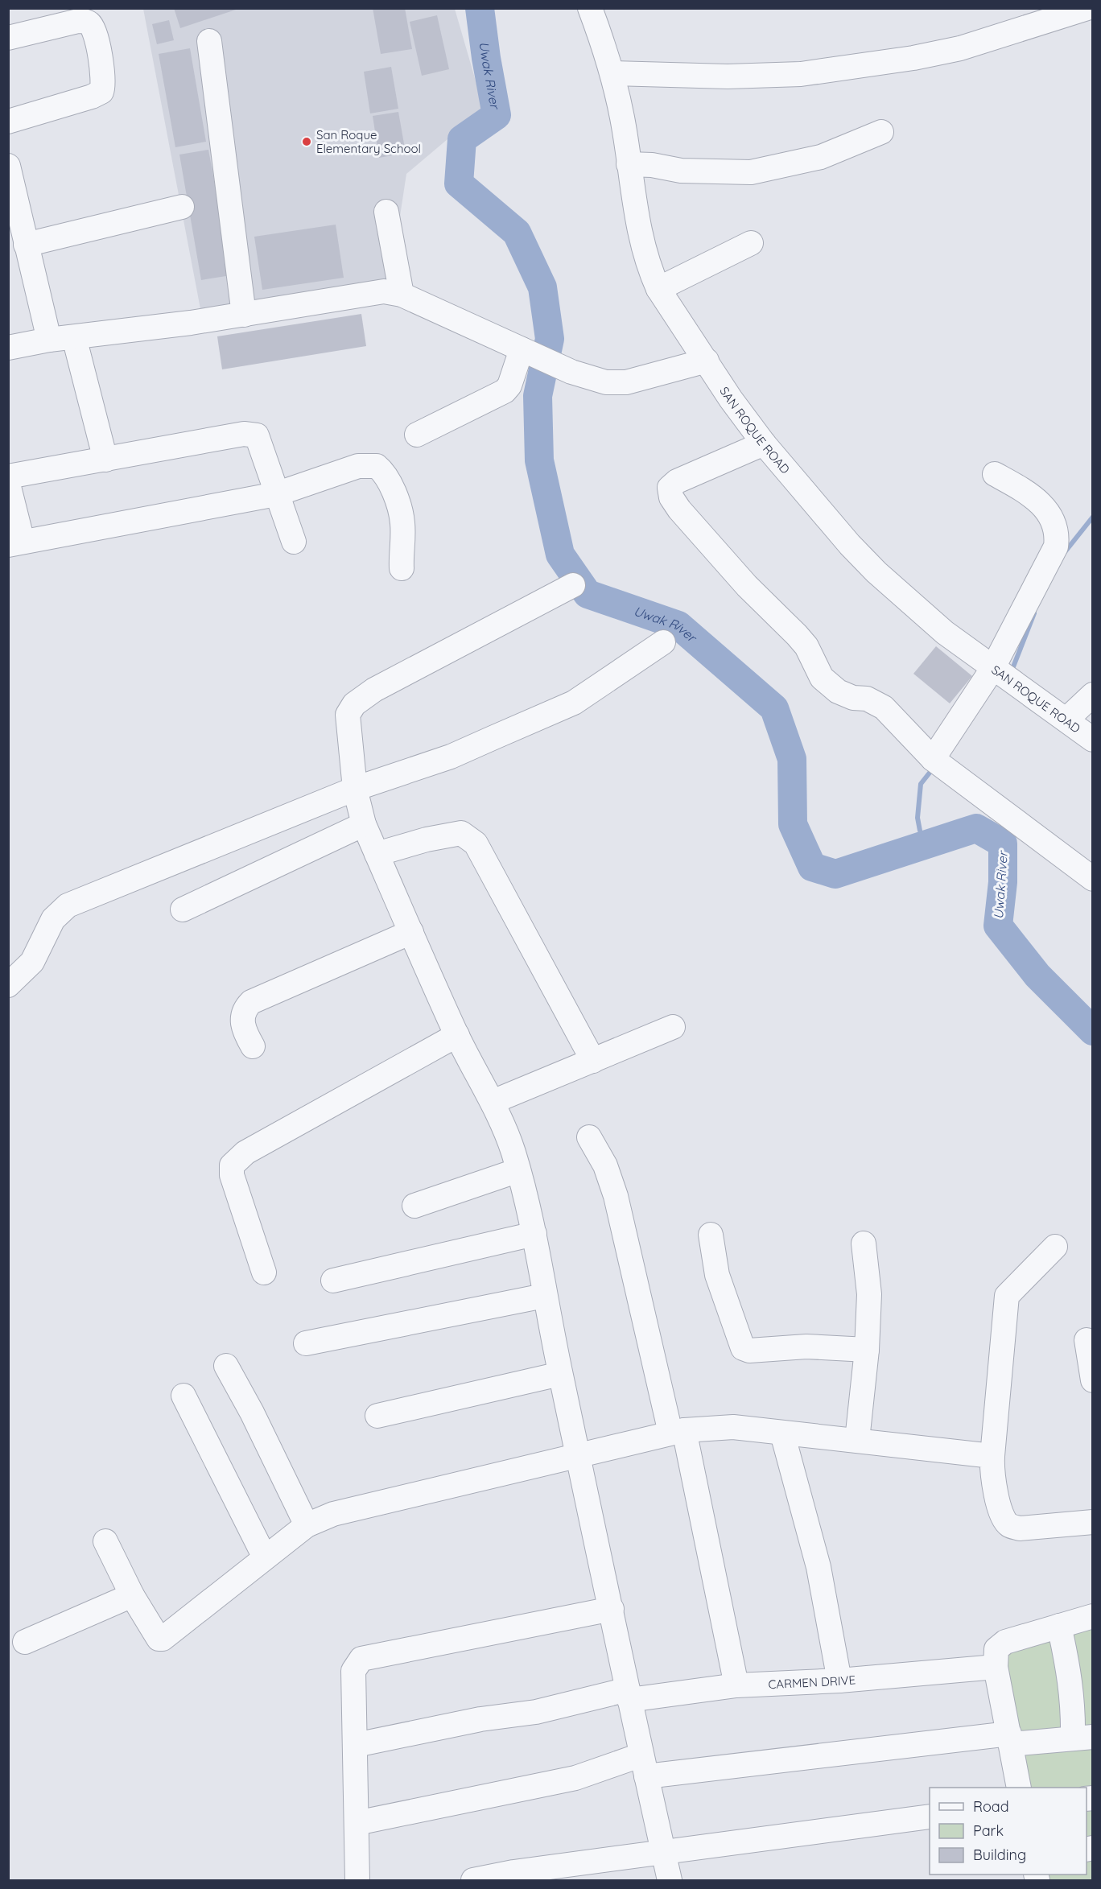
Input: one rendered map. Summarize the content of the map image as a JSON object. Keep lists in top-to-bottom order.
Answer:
{
  "streets": {
    "street": ["SAN ROQUE ROAD", "CARMEN DRIVE"]
  },
  "water": ["Uwak River"],
  "places": ["San Roque Elementary School"],
  "legend": ["Road", "Park", "Building"]
}
